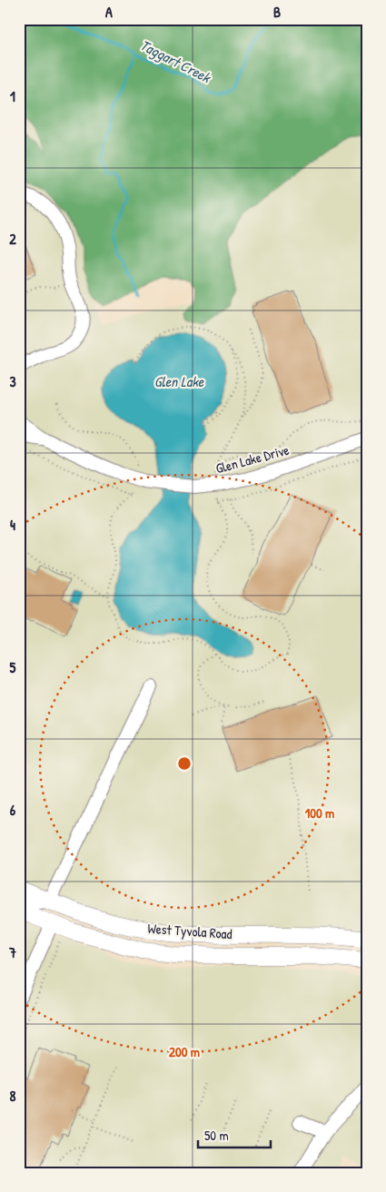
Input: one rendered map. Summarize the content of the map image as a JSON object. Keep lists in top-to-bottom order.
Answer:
{
  "streets": {
    "main road": ["West Tyvola Road"],
    "street": ["Glen Lake Drive"]
  },
  "water": ["Taggart Creek", "Glen Lake"],
  "scale_bar": "50 m",
  "grid": {
    "columns": ["A", "B"],
    "rows": [
      "1",
      "2",
      "3",
      "4",
      "5",
      "6",
      "7",
      "8"
    ]
  },
  "rings": ["100 m", "200 m"]
}
